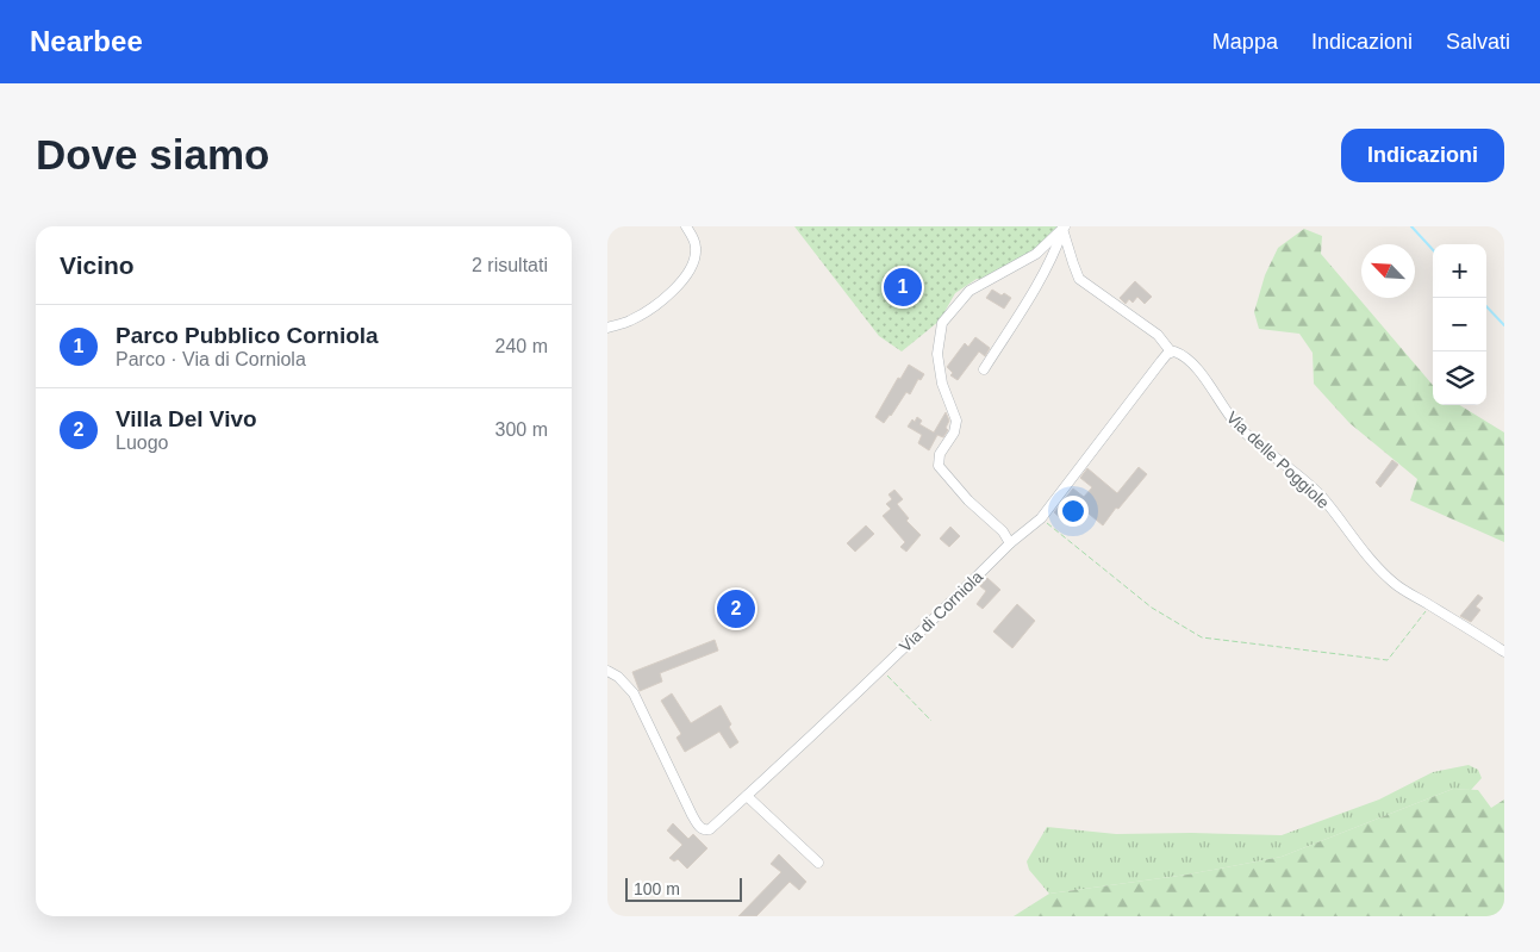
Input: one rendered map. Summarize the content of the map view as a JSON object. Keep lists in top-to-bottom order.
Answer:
{
  "streets": {
    "street": ["Via delle Poggiole", "Via di Corniola"]
  },
  "scale_bar": "100 m",
  "north": "top left",
  "page": {
    "header": "Nearbee",
    "nav": ["Mappa", "Indicazioni", "Salvati"],
    "buttons": "Indicazioni",
    "title": "Dove siamo",
    "heading": ["Vicino", "2 risultati"],
    "map_buttons": ["+", "−"],
    "pins": ["1", "2"],
    "list": [
      {
        "mark": "1",
        "name": "Parco Pubblico Corniola",
        "note": "Parco · Via di Corniola",
        "value": "240 m"
      },
      {
        "mark": "2",
        "name": "Villa Del Vivo",
        "note": "Luogo",
        "value": "300 m"
      }
    ],
    "scale": "100 m"
  }
}
